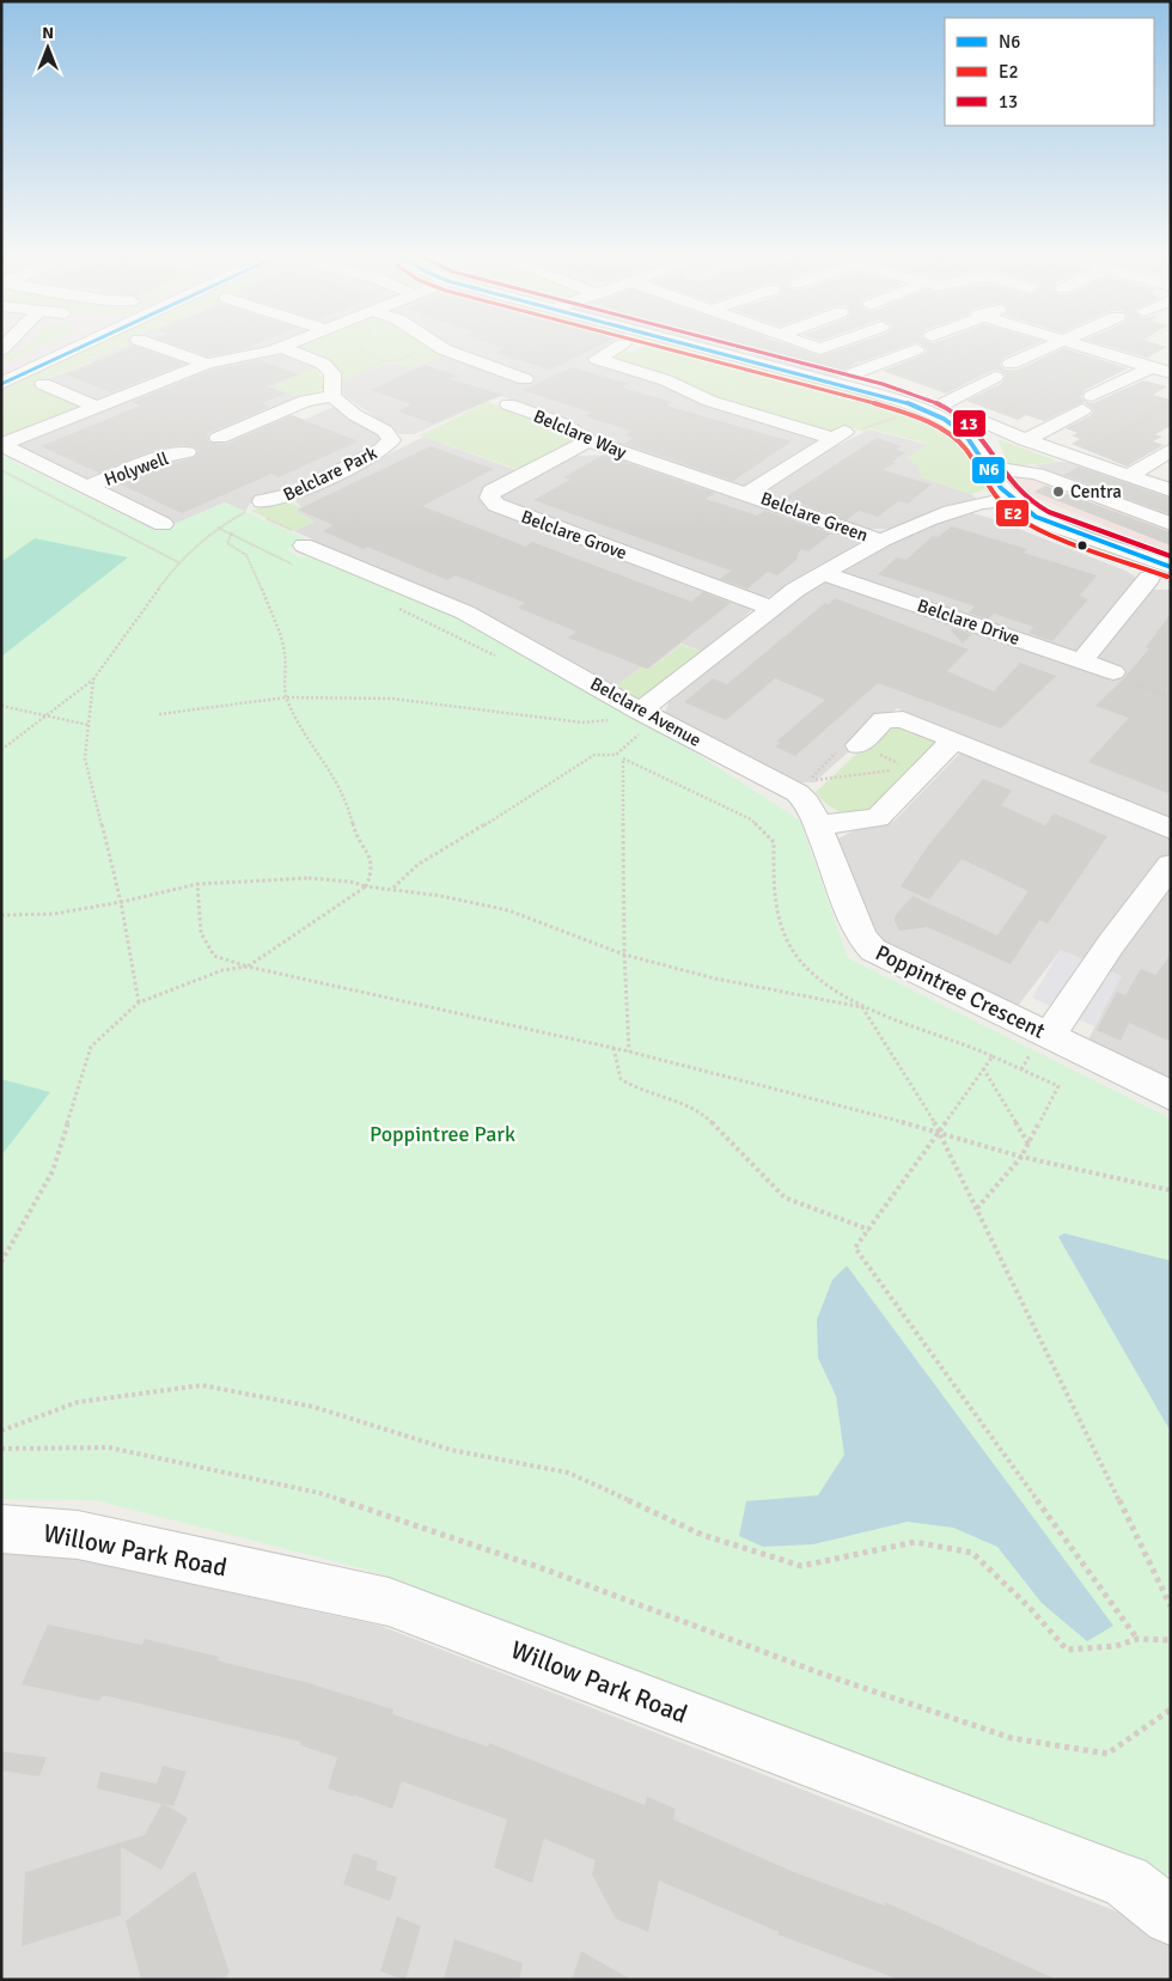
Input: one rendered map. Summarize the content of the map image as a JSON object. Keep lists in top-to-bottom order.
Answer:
{
  "streets": {
    "street": [
      "Belclare Way",
      "Holywell",
      "Belclare Park",
      "Belclare Green",
      "Belclare Grove",
      "Belclare Drive",
      "Belclare Avenue",
      "Poppintree Crescent",
      "Willow Park Road"
    ]
  },
  "crossings": [
    ["Belclare Way", "Belclare Green"],
    ["Belclare Way", "Belclare Grove"],
    ["Belclare Avenue", "Poppintree Crescent"]
  ],
  "parks": ["Poppintree Park"],
  "places": ["Centra"],
  "lines": ["transit line N6", "transit line E2", "transit line 13"],
  "legend": ["N6", "E2", "13"],
  "north": "top"
}
